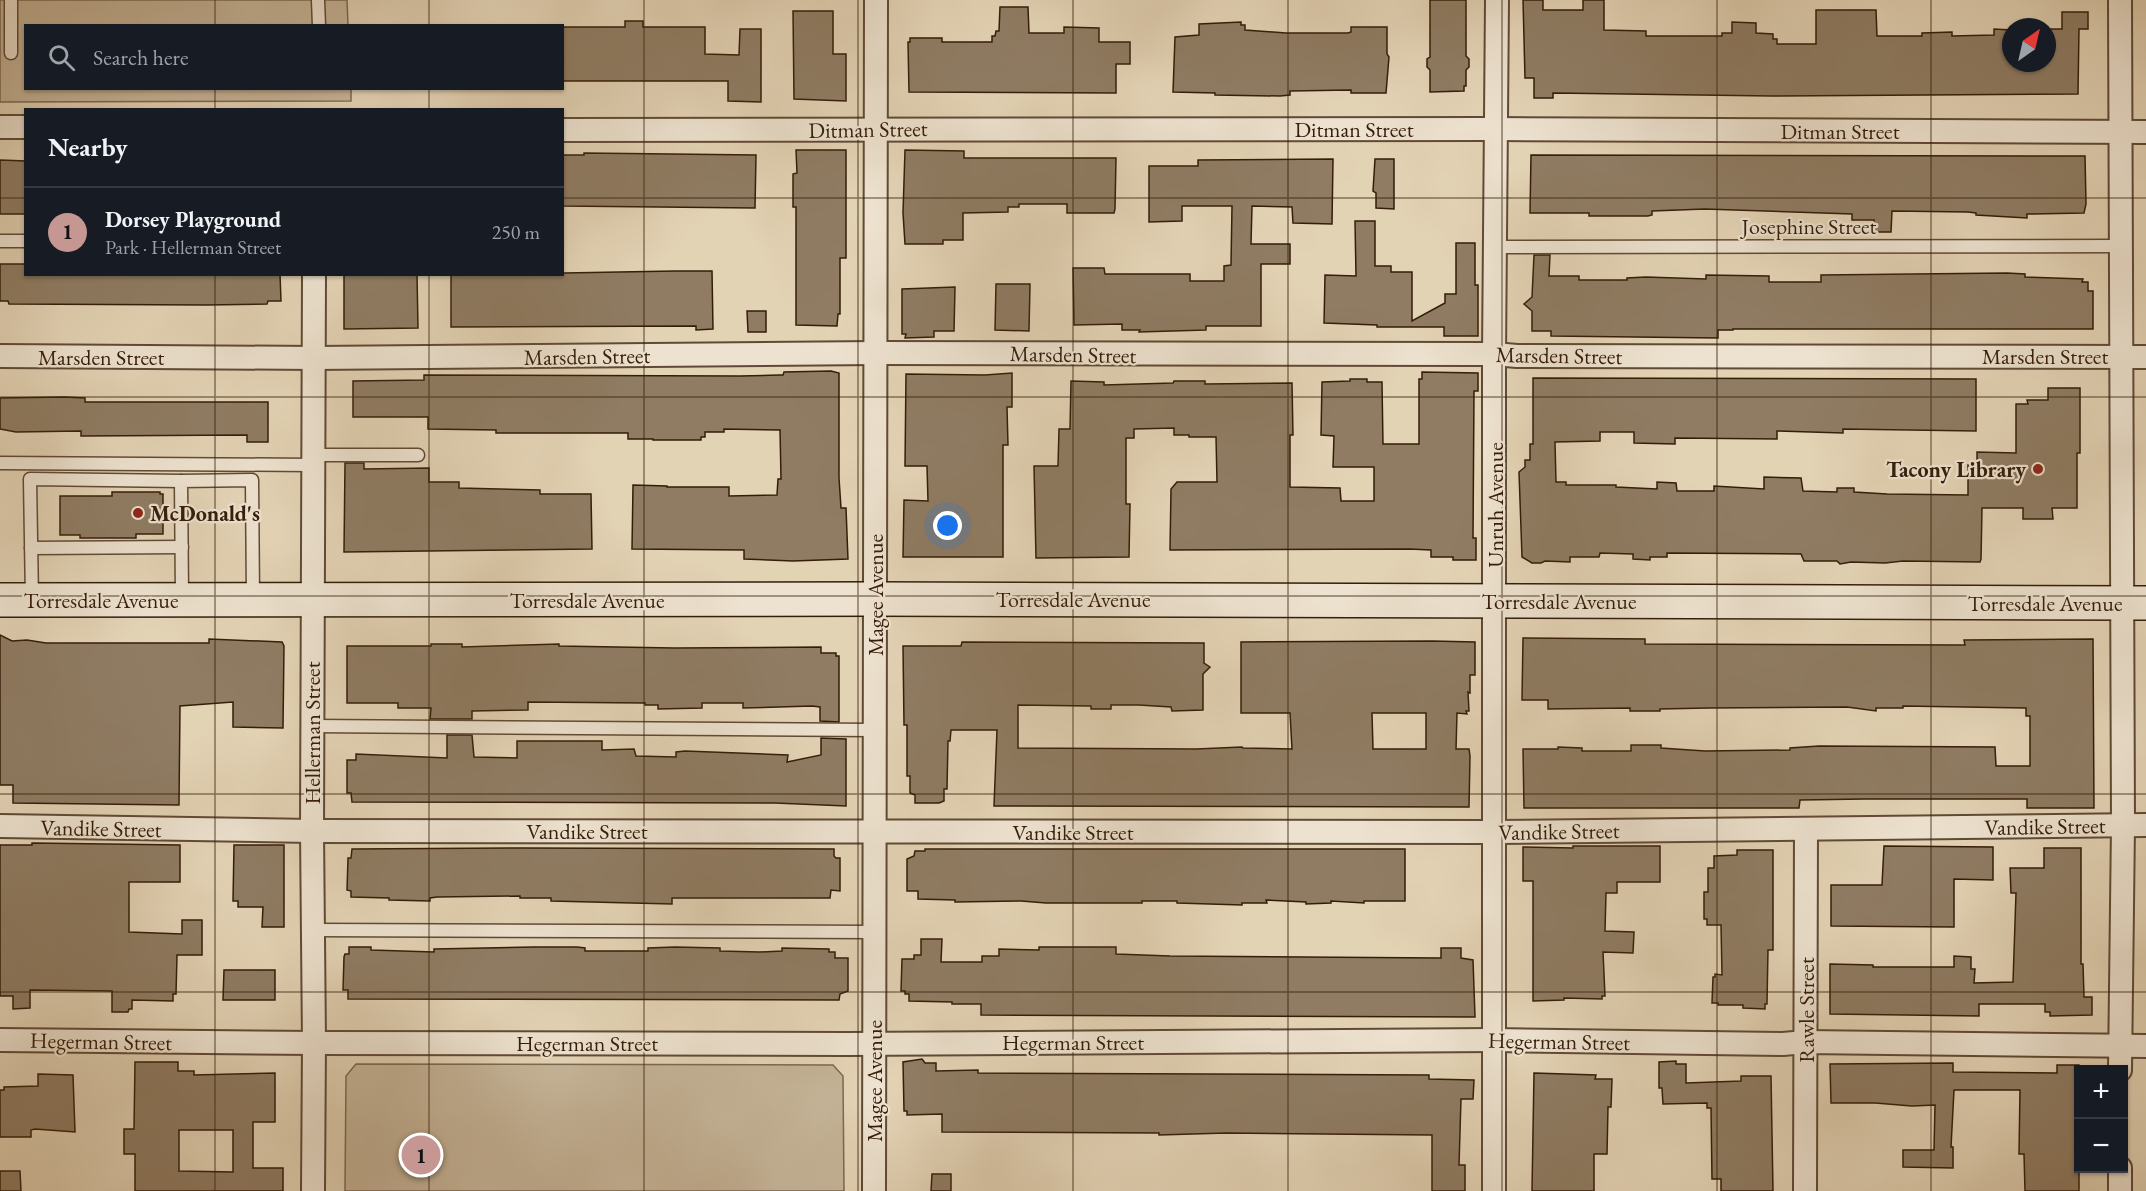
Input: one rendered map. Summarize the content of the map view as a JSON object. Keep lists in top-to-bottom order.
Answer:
{
  "streets": {
    "street": [
      "Ditman Street",
      "Marsden Street",
      "Unruh Avenue",
      "Magee Avenue",
      "Torresdale Avenue",
      "Hellerman Street",
      "Vandike Street",
      "Rawle Street",
      "Hegerman Street"
    ],
    "lane": ["Josephine Street"]
  },
  "crossings": [
    ["Ditman Street", "Unruh Avenue"],
    ["Ditman Street", "Magee Avenue"],
    ["Josephine Street", "Unruh Avenue"],
    ["Marsden Street", "Unruh Avenue"],
    ["Marsden Street", "Magee Avenue"],
    ["Marsden Street", "Hellerman Street"],
    ["Unruh Avenue", "Torresdale Avenue"],
    ["Unruh Avenue", "Vandike Street"],
    ["Unruh Avenue", "Hegerman Street"],
    ["Magee Avenue", "Torresdale Avenue"],
    ["Magee Avenue", "Vandike Street"],
    ["Magee Avenue", "Hegerman Street"],
    ["Torresdale Avenue", "Hellerman Street"],
    ["Hellerman Street", "Vandike Street"],
    ["Hellerman Street", "Hegerman Street"],
    ["Vandike Street", "Rawle Street"],
    ["Rawle Street", "Hegerman Street"]
  ],
  "places": ["Tacony Library", "McDonald's"],
  "north": "top right",
  "page": {
    "search": "Search here",
    "heading": "Nearby",
    "list": [
      {
        "mark": "1",
        "name": "Dorsey Playground",
        "note": "Park · Hellerman Street",
        "value": "250 m"
      }
    ],
    "map_buttons": ["+", "−"],
    "pins": "1"
  }
}
